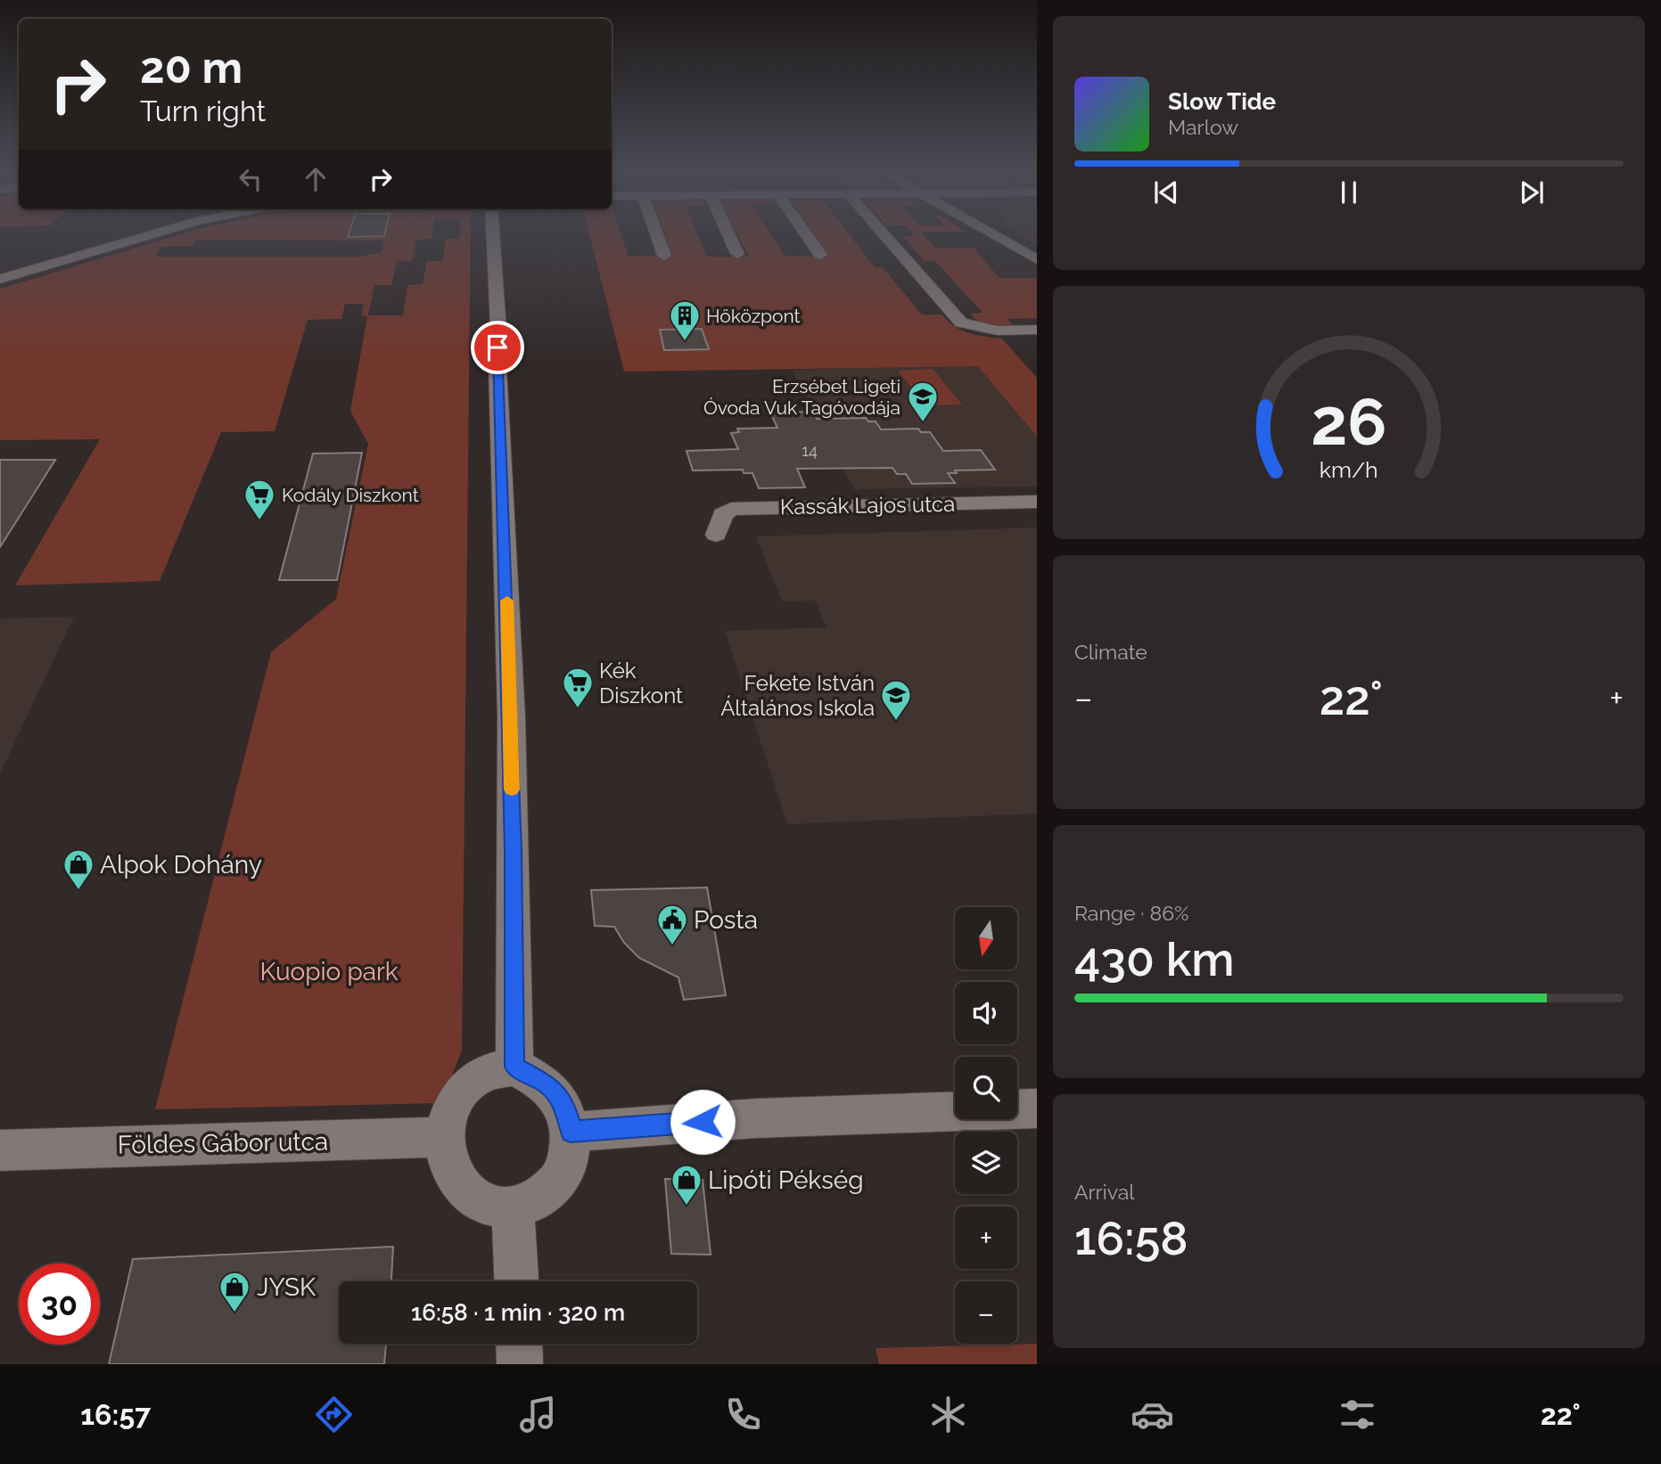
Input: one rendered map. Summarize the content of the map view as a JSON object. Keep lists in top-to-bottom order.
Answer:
{
  "streets": {
    "street": ["Kassák Lajos utca", "Földes Gábor utca"]
  },
  "parks": ["Kuopio park"],
  "places": {
    "building": ["Hőközpont"],
    "school or university": ["Erzsébet Ligeti Óvoda Vuk Tagóvodája", "Fekete István Általános Iskola"],
    "supermarket": ["Kodály Diszkont", "Kék Diszkont"],
    "shop": ["Alpok Dohány", "Lipóti Pékség", "JYSK"],
    "public building": ["Posta"]
  },
  "house_numbers": ["14"],
  "north": "bottom",
  "page": {
    "turn": ["20 m", "Turn right"],
    "song": ["Slow Tide", "Marlow"],
    "tile": [
      "Climate",
      ["Range · 86%", "430 km"],
      ["Arrival", "16:58"]
    ],
    "heat": ["−", "22°", "+"],
    "map_buttons": ["+", "−"],
    "limit": "30",
    "trip": "16:58 · 1 min · 320 m",
    "tabs": ["16:57", "22°"],
    "gauge": ["26", "km/h"]
  }
}
